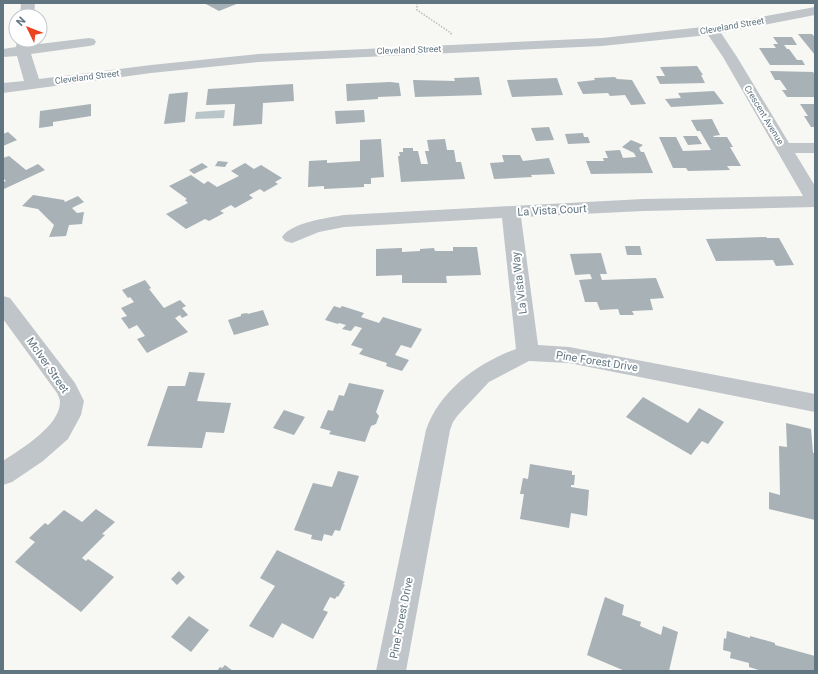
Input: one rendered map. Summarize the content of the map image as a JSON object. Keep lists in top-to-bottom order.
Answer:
{
  "streets": {
    "street": [
      "Cleveland Street",
      "Crescent Avenue",
      "La Vista Court",
      "La Vista Way",
      "Pine Forest Drive",
      "McIver Street"
    ]
  },
  "crossings": [
    ["Cleveland Street", "Crescent Avenue"],
    ["Crescent Avenue", "La Vista Court"],
    ["La Vista Court", "La Vista Way"],
    ["La Vista Way", "Pine Forest Drive"]
  ],
  "north": "top left"
}
